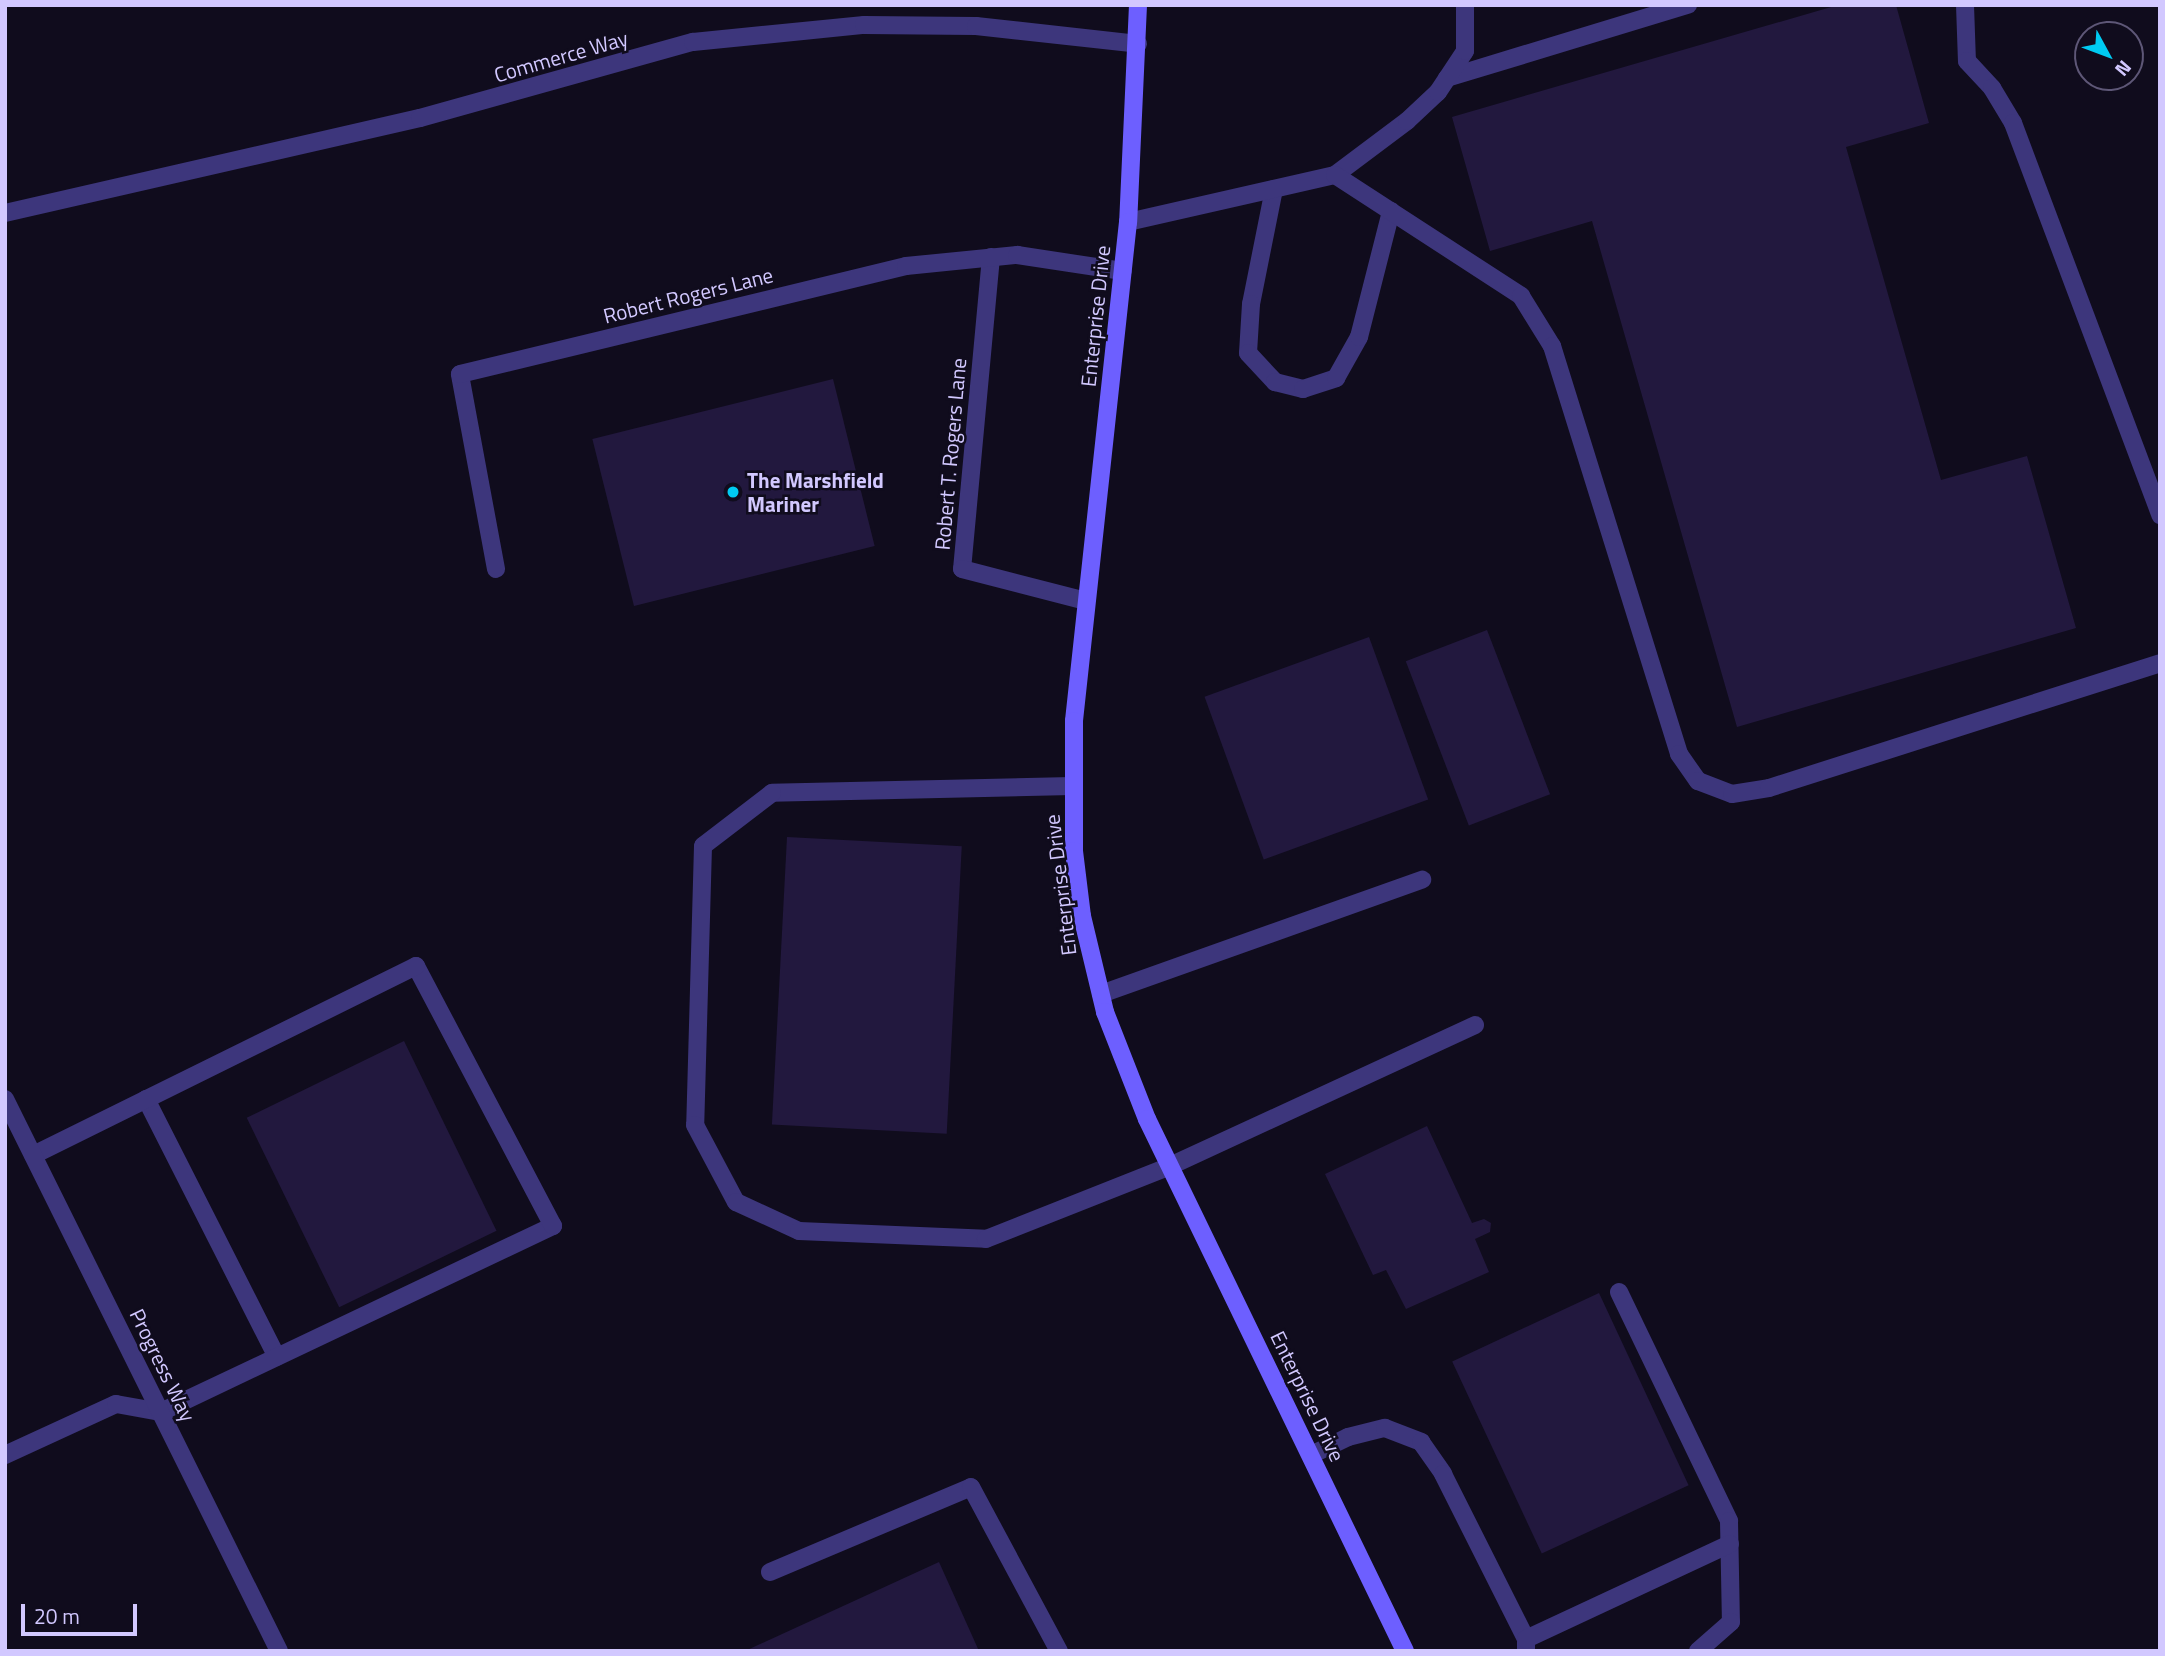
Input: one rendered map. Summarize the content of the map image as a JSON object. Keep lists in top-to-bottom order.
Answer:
{
  "streets": {
    "street": [
      "Commerce Way",
      "Robert Rogers Lane",
      "Enterprise Drive",
      "Robert T. Rogers Lane",
      "Progress Way"
    ]
  },
  "crossings": [
    ["Commerce Way", "Enterprise Drive"],
    ["Robert Rogers Lane", "Enterprise Drive"],
    ["Robert Rogers Lane", "Robert T. Rogers Lane"],
    ["Enterprise Drive", "Robert T. Rogers Lane"]
  ],
  "places": ["The Marshfield Mariner"],
  "scale_bar": "20 m",
  "north": "bottom right"
}
